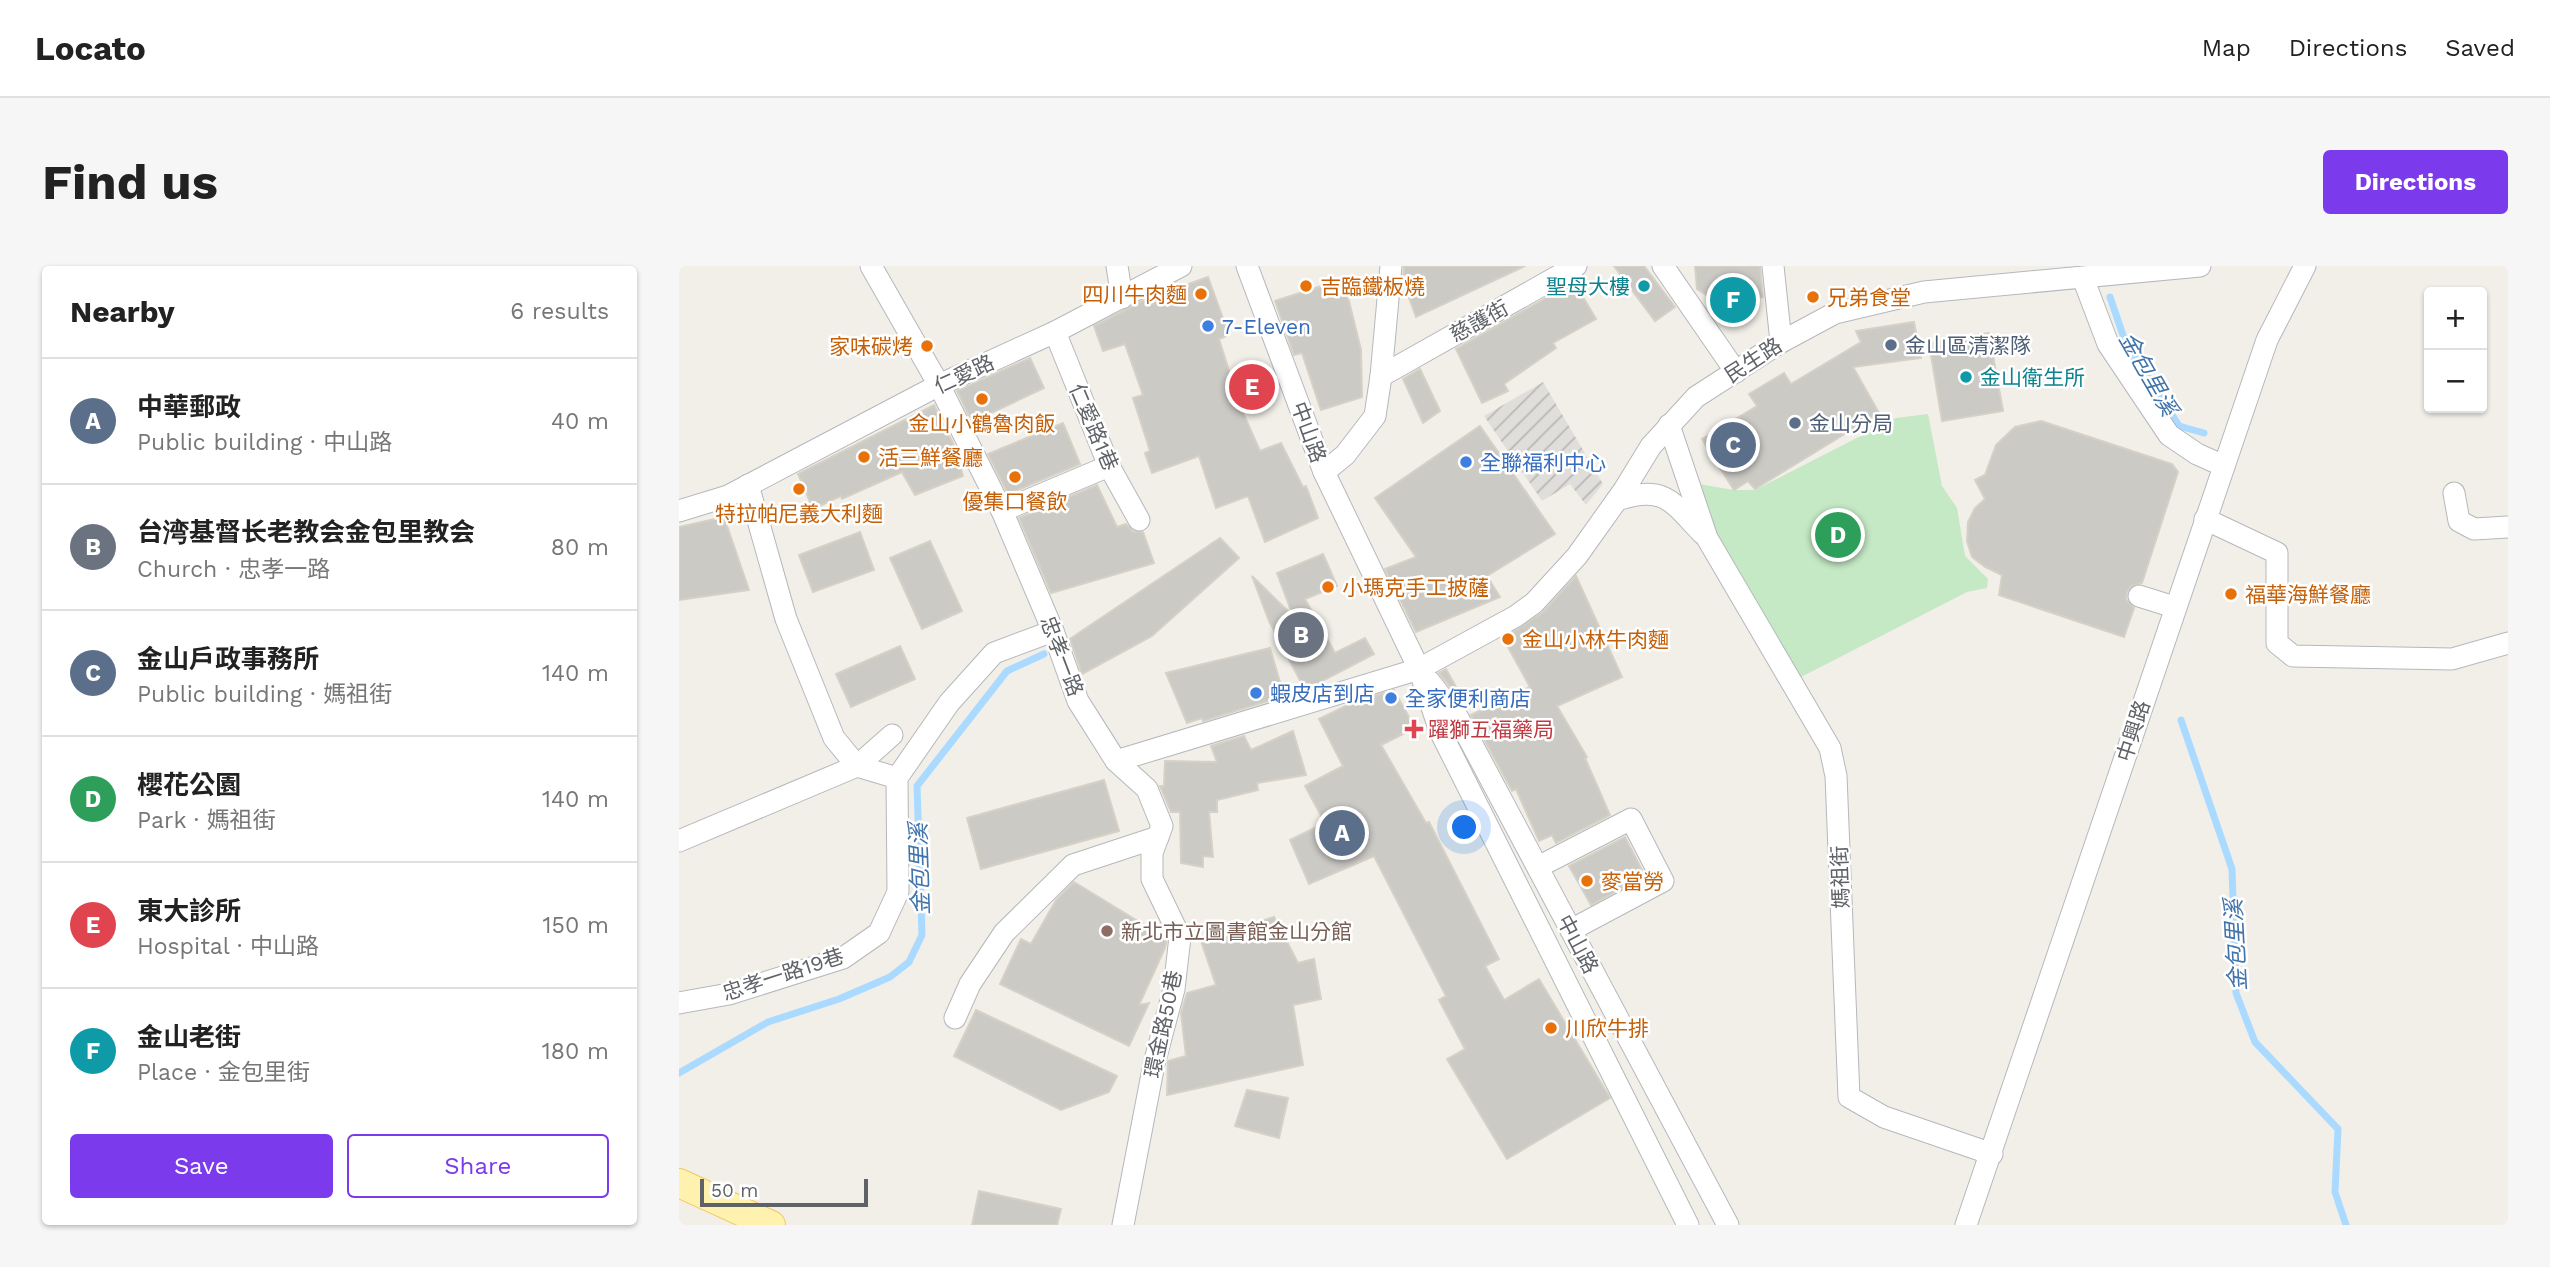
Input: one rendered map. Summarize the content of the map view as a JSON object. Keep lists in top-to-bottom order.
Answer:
{
  "streets": {
    "street": [
      "慈護街",
      "民生路",
      "仁愛路",
      "仁愛路1巷",
      "中山路",
      "忠孝一路",
      "中興路",
      "媽祖街",
      "忠孝一路19巷",
      "環金路50巷"
    ]
  },
  "crossings": [
    ["民生路", "中山路"],
    ["民生路", "媽祖街"],
    ["仁愛路", "仁愛路1巷"],
    ["仁愛路", "忠孝一路"],
    ["忠孝一路", "環金路50巷"],
    ["中興路", "媽祖街"]
  ],
  "water": ["金包里溪"],
  "places": {
    "other": [
      "吉臨鐵板燒",
      "聖母大樓",
      "四川牛肉麵",
      "兄弟食堂",
      "7-Eleven",
      "金山區清潔隊",
      "家味碳烤",
      "金山衛生所",
      "金山小鶴魯肉飯",
      "金山分局",
      "活三鮮餐廳",
      "全聯福利中心",
      "優集口餐飲",
      "特拉帕尼義大利麵",
      "小瑪克手工披薩",
      "福華海鮮餐廳",
      "金山小林牛肉麵",
      "蝦皮店到店",
      "全家便利商店",
      "麥當勞",
      "新北市立圖書館金山分館",
      "川欣牛排"
    ],
    "health": ["躍獅五福藥局"]
  },
  "scale_bar": "50 m",
  "page": {
    "header": "Locato",
    "nav": ["Map", "Directions", "Saved"],
    "buttons": [
      "Directions",
      ["Save", "Share"]
    ],
    "title": "Find us",
    "heading": ["Nearby", "6 results"],
    "pins": [
      "F",
      "E",
      "C",
      "D",
      "B",
      "A"
    ],
    "map_buttons": ["+", "−"],
    "list": [
      {
        "mark": "A",
        "name": "中華郵政",
        "note": "Public building · 中山路",
        "value": "40 m"
      },
      {
        "mark": "B",
        "name": "台湾基督长老教会金包里教会",
        "note": "Church · 忠孝一路",
        "value": "80 m"
      },
      {
        "mark": "C",
        "name": "金山戶政事務所",
        "note": "Public building · 媽祖街",
        "value": "140 m"
      },
      {
        "mark": "D",
        "name": "櫻花公園",
        "note": "Park · 媽祖街",
        "value": "140 m"
      },
      {
        "mark": "E",
        "name": "東大診所",
        "note": "Hospital · 中山路",
        "value": "150 m"
      },
      {
        "mark": "F",
        "name": "金山老街",
        "note": "Place · 金包里街",
        "value": "180 m"
      }
    ],
    "scale": "50 m"
  }
}
